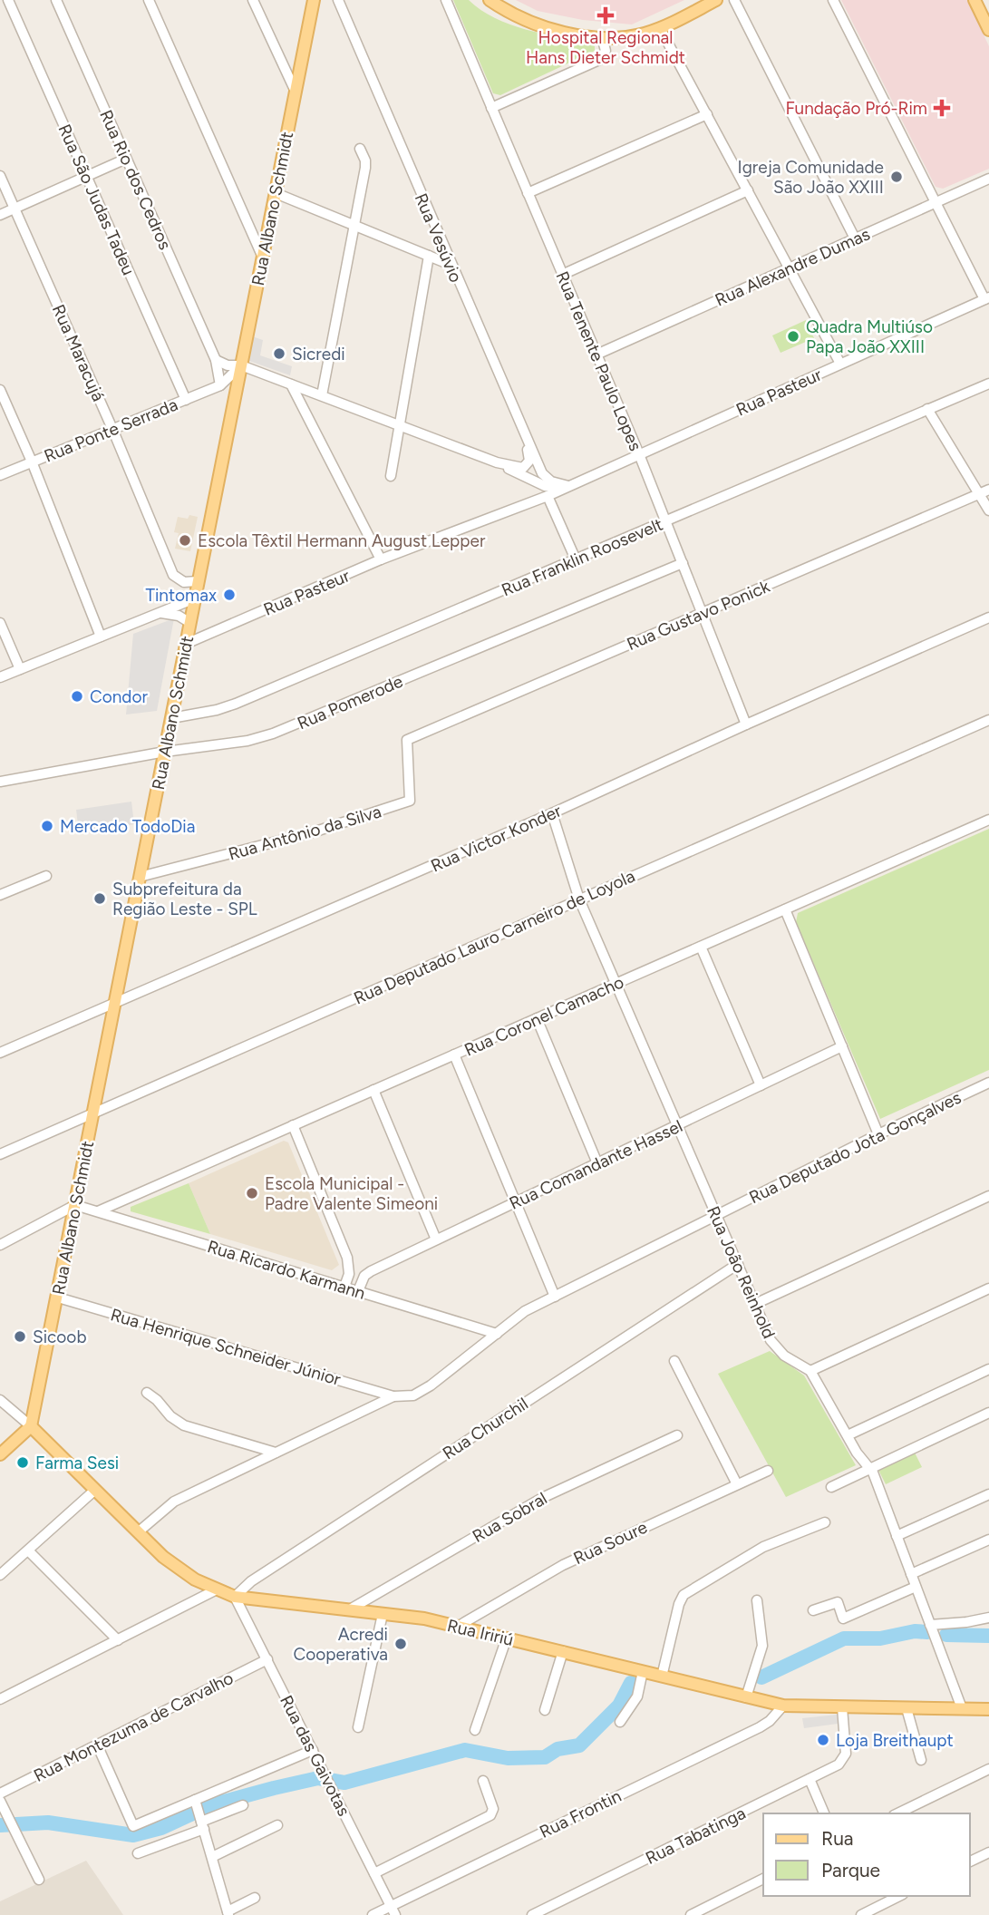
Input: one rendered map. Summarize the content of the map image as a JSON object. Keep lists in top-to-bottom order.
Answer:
{
  "streets": {
    "main road": ["Rua Albano Schmidt", "Rua Iririú"],
    "street": [
      "Rua Rio dos Cedros",
      "Rua São Judas Tadeu",
      "Rua Vesúvio",
      "Rua Alexandre Dumas",
      "Rua Maracujá",
      "Rua Tenente Paulo Lopes",
      "Rua Pasteur",
      "Rua Ponte Serrada",
      "Rua Franklin Roosevelt",
      "Rua Gustavo Ponick",
      "Rua Pomerode",
      "Rua Antônio da Silva",
      "Rua Victor Konder",
      "Rua Deputado Lauro Carneiro de Loyola",
      "Rua Coronel Camacho",
      "Rua Deputado Jota Gonçalves",
      "Rua Comandante Hassel",
      "Rua Ricardo Karmann",
      "Rua João Reinhold",
      "Rua Henrique Schneider Júnior",
      "Rua Churchil",
      "Rua Sobral",
      "Rua Soure",
      "Rua Montezuma de Carvalho",
      "Rua das Gaivotas",
      "Rua Frontin",
      "Rua Tabatinga"
    ]
  },
  "crossings": [
    ["Rua Rio dos Cedros", "Rua Ponte Serrada"],
    ["Rua São Judas Tadeu", "Rua Ponte Serrada"],
    ["Rua Albano Schmidt", "Rua Maracujá"],
    ["Rua Albano Schmidt", "Rua Pasteur"],
    ["Rua Albano Schmidt", "Rua Ponte Serrada"],
    ["Rua Albano Schmidt", "Rua Franklin Roosevelt"],
    ["Rua Albano Schmidt", "Rua Pomerode"],
    ["Rua Albano Schmidt", "Rua Antônio da Silva"],
    ["Rua Albano Schmidt", "Rua Victor Konder"],
    ["Rua Albano Schmidt", "Rua Deputado Lauro Carneiro de Loyola"],
    ["Rua Albano Schmidt", "Rua Ricardo Karmann"],
    ["Rua Albano Schmidt", "Rua Henrique Schneider Júnior"],
    ["Rua Albano Schmidt", "Rua Iririú"],
    ["Rua Vesúvio", "Rua Pasteur"],
    ["Rua Alexandre Dumas", "Rua Tenente Paulo Lopes"],
    ["Rua Maracujá", "Rua Ponte Serrada"],
    ["Rua Tenente Paulo Lopes", "Rua Pasteur"],
    ["Rua Tenente Paulo Lopes", "Rua Franklin Roosevelt"],
    ["Rua Tenente Paulo Lopes", "Rua Gustavo Ponick"],
    ["Rua Tenente Paulo Lopes", "Rua Pomerode"],
    ["Rua Tenente Paulo Lopes", "Rua Victor Konder"],
    ["Rua Gustavo Ponick", "Rua Antônio da Silva"],
    ["Rua Victor Konder", "Rua João Reinhold"],
    ["Rua Deputado Lauro Carneiro de Loyola", "Rua João Reinhold"],
    ["Rua Coronel Camacho", "Rua Ricardo Karmann"],
    ["Rua Coronel Camacho", "Rua João Reinhold"],
    ["Rua Deputado Jota Gonçalves", "Rua Ricardo Karmann"],
    ["Rua Deputado Jota Gonçalves", "Rua João Reinhold"],
    ["Rua Deputado Jota Gonçalves", "Rua Henrique Schneider Júnior"],
    ["Rua Deputado Jota Gonçalves", "Rua Iririú"],
    ["Rua Comandante Hassel", "Rua Ricardo Karmann"],
    ["Rua Comandante Hassel", "Rua João Reinhold"],
    ["Rua João Reinhold", "Rua Churchil"],
    ["Rua João Reinhold", "Rua Iririú"],
    ["Rua Churchil", "Rua Iririú"],
    ["Rua Churchil", "Rua das Gaivotas"],
    ["Rua Sobral", "Rua Iririú"],
    ["Rua Soure", "Rua Iririú"],
    ["Rua Iririú", "Rua das Gaivotas"],
    ["Rua Iririú", "Rua Frontin"],
    ["Rua Iririú", "Rua Tabatinga"],
    ["Rua Montezuma de Carvalho", "Rua das Gaivotas"],
    ["Rua das Gaivotas", "Rua Frontin"]
  ],
  "places": {
    "health": ["Hospital Regional Hans Dieter Schmidt", "Fundação Pró-Rim"],
    "other": [
      "Igreja Comunidade São João XXIII",
      "Quadra Multiúso Papa João XXIII",
      "Sicredi",
      "Escola Têxtil Hermann August Lepper",
      "Tintomax",
      "Condor",
      "Mercado TodoDia",
      "Subprefeitura da Região Leste - SPL",
      "Escola Municipal - Padre Valente Simeoni",
      "Sicoob",
      "Farma Sesi",
      "Acredi Cooperativa",
      "Loja Breithaupt"
    ]
  },
  "legend": ["Rua", "Parque"]
}
